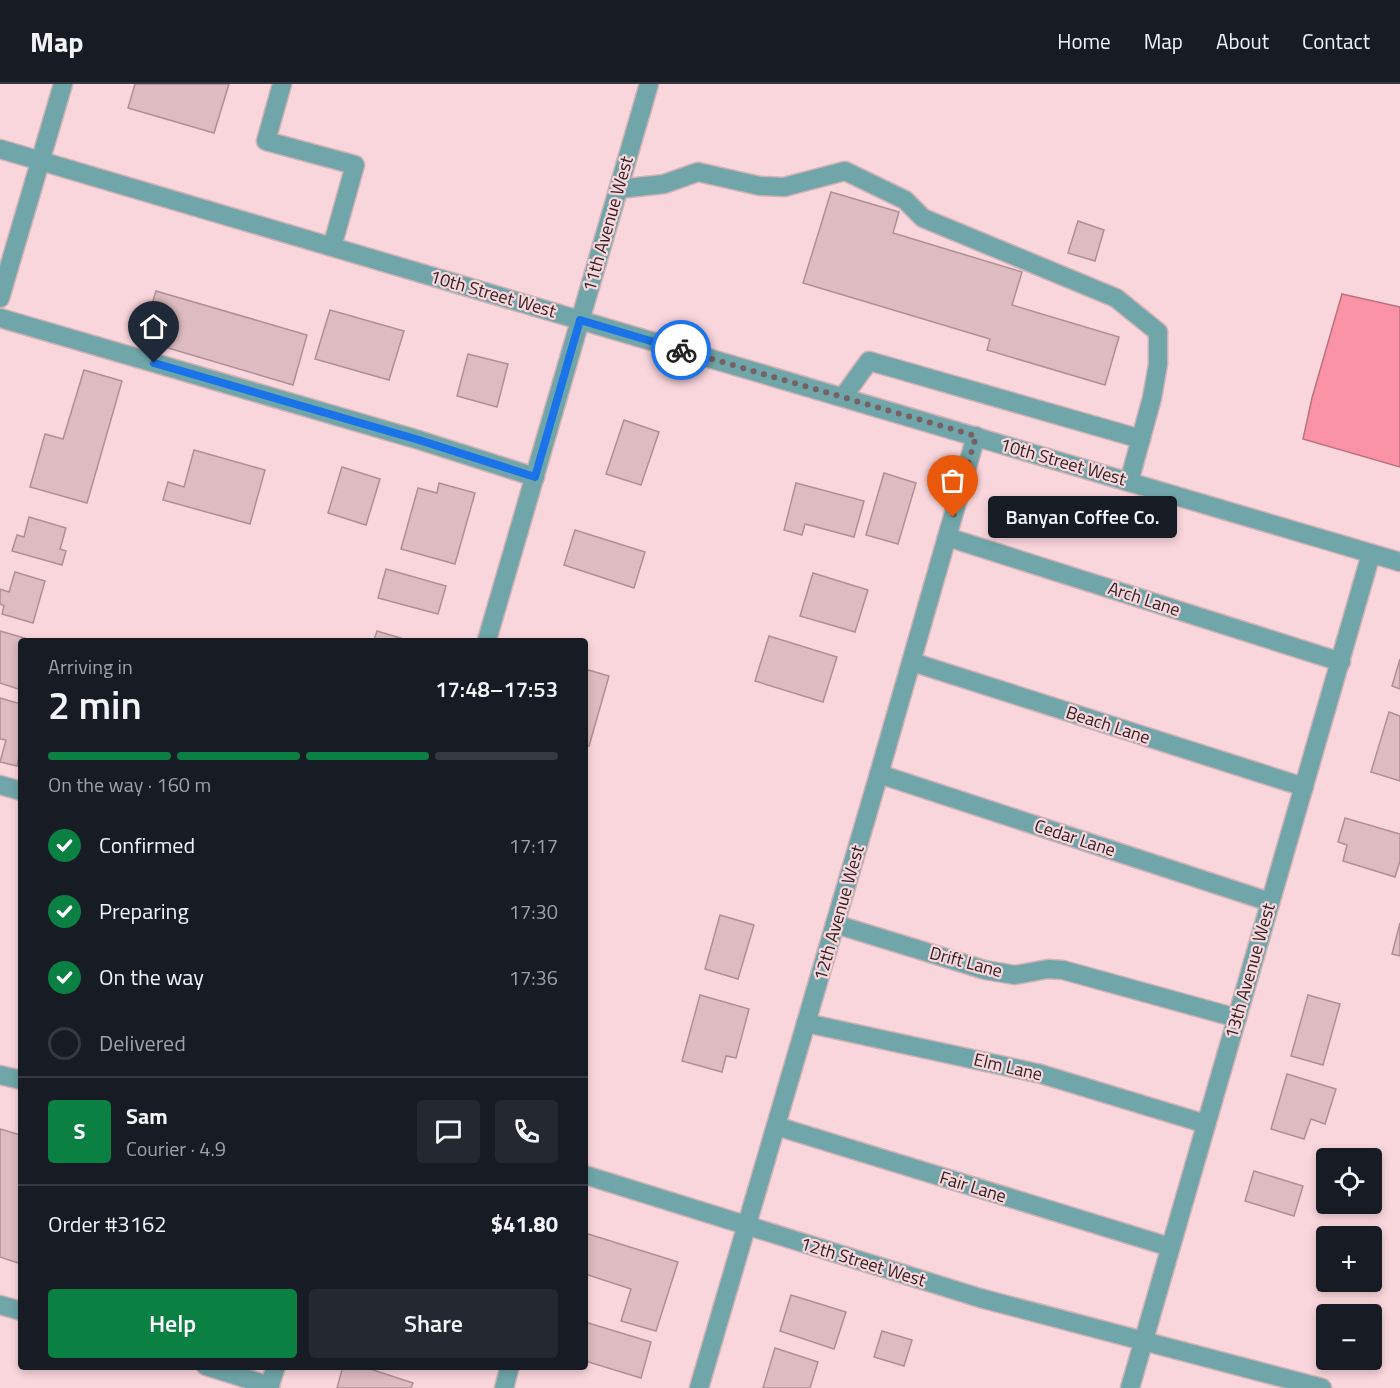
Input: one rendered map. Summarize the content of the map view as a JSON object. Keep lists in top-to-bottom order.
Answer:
{
  "streets": {
    "street": [
      "11th Avenue West",
      "10th Street West",
      "Arch Lane",
      "Beach Lane",
      "Cedar Lane",
      "12th Avenue West",
      "Drift Lane",
      "13th Avenue West",
      "Elm Lane",
      "Fair Lane",
      "12th Street West"
    ]
  },
  "crossings": [
    ["11th Avenue West", "10th Street West"],
    ["10th Street West", "12th Avenue West"],
    ["10th Street West", "13th Avenue West"],
    ["Arch Lane", "12th Avenue West"],
    ["Arch Lane", "13th Avenue West"],
    ["Beach Lane", "12th Avenue West"],
    ["Beach Lane", "13th Avenue West"],
    ["Cedar Lane", "12th Avenue West"],
    ["Cedar Lane", "13th Avenue West"],
    ["12th Avenue West", "Drift Lane"],
    ["12th Avenue West", "Elm Lane"],
    ["12th Avenue West", "Fair Lane"],
    ["12th Avenue West", "12th Street West"],
    ["Drift Lane", "13th Avenue West"],
    ["13th Avenue West", "Elm Lane"],
    ["13th Avenue West", "Fair Lane"],
    ["13th Avenue West", "12th Street West"]
  ],
  "places": ["Banyan Coffee Co."],
  "page": {
    "header": "Map",
    "nav": [
      "Home",
      "Map",
      "About",
      "Contact"
    ],
    "bubble": "Banyan Coffee Co.",
    "heading": ["2 min", "Arriving in", "17:48–17:53"],
    "panel": [
      "Sam",
      "Courier · 4.9",
      "Order #3162",
      "$41.80"
    ],
    "bar": "On the way · 160 m",
    "list": [
      ["Confirmed", "17:17"],
      ["Preparing", "17:30"],
      ["On the way", "17:36"],
      "Delivered"
    ],
    "round": "S",
    "map_buttons": ["+", "−"],
    "buttons": ["Help", "Share"]
  }
}
